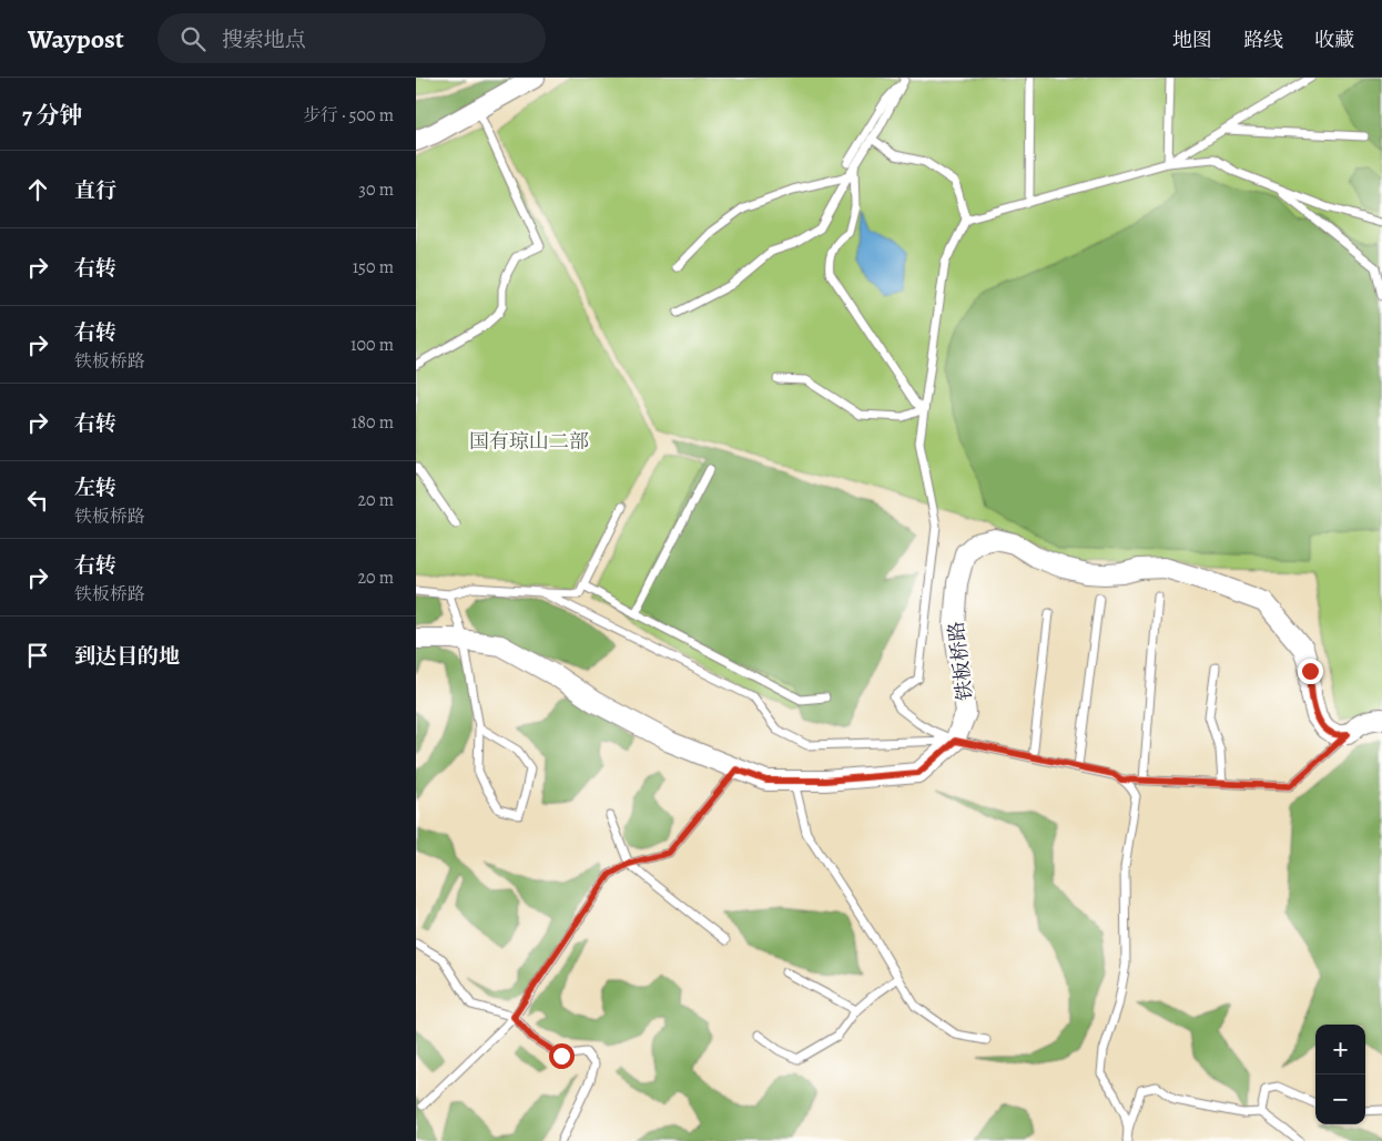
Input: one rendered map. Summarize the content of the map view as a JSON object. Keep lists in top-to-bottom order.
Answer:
{
  "streets": {
    "street": ["铁板桥路"]
  },
  "parks": ["国有琼山二部"],
  "page": {
    "header": "Waypost",
    "search": "搜索地点",
    "nav": ["地图", "路线", "收藏"],
    "heading": ["7 分钟", "步行 · 500 m"],
    "list": [
      ["直行", "30 m"],
      ["右转", "150 m"],
      ["右转", "铁板桥路", "100 m"],
      ["右转", "180 m"],
      ["左转", "铁板桥路", "20 m"],
      ["右转", "铁板桥路", "20 m"],
      "到达目的地"
    ],
    "map_buttons": ["+", "−"]
  }
}
